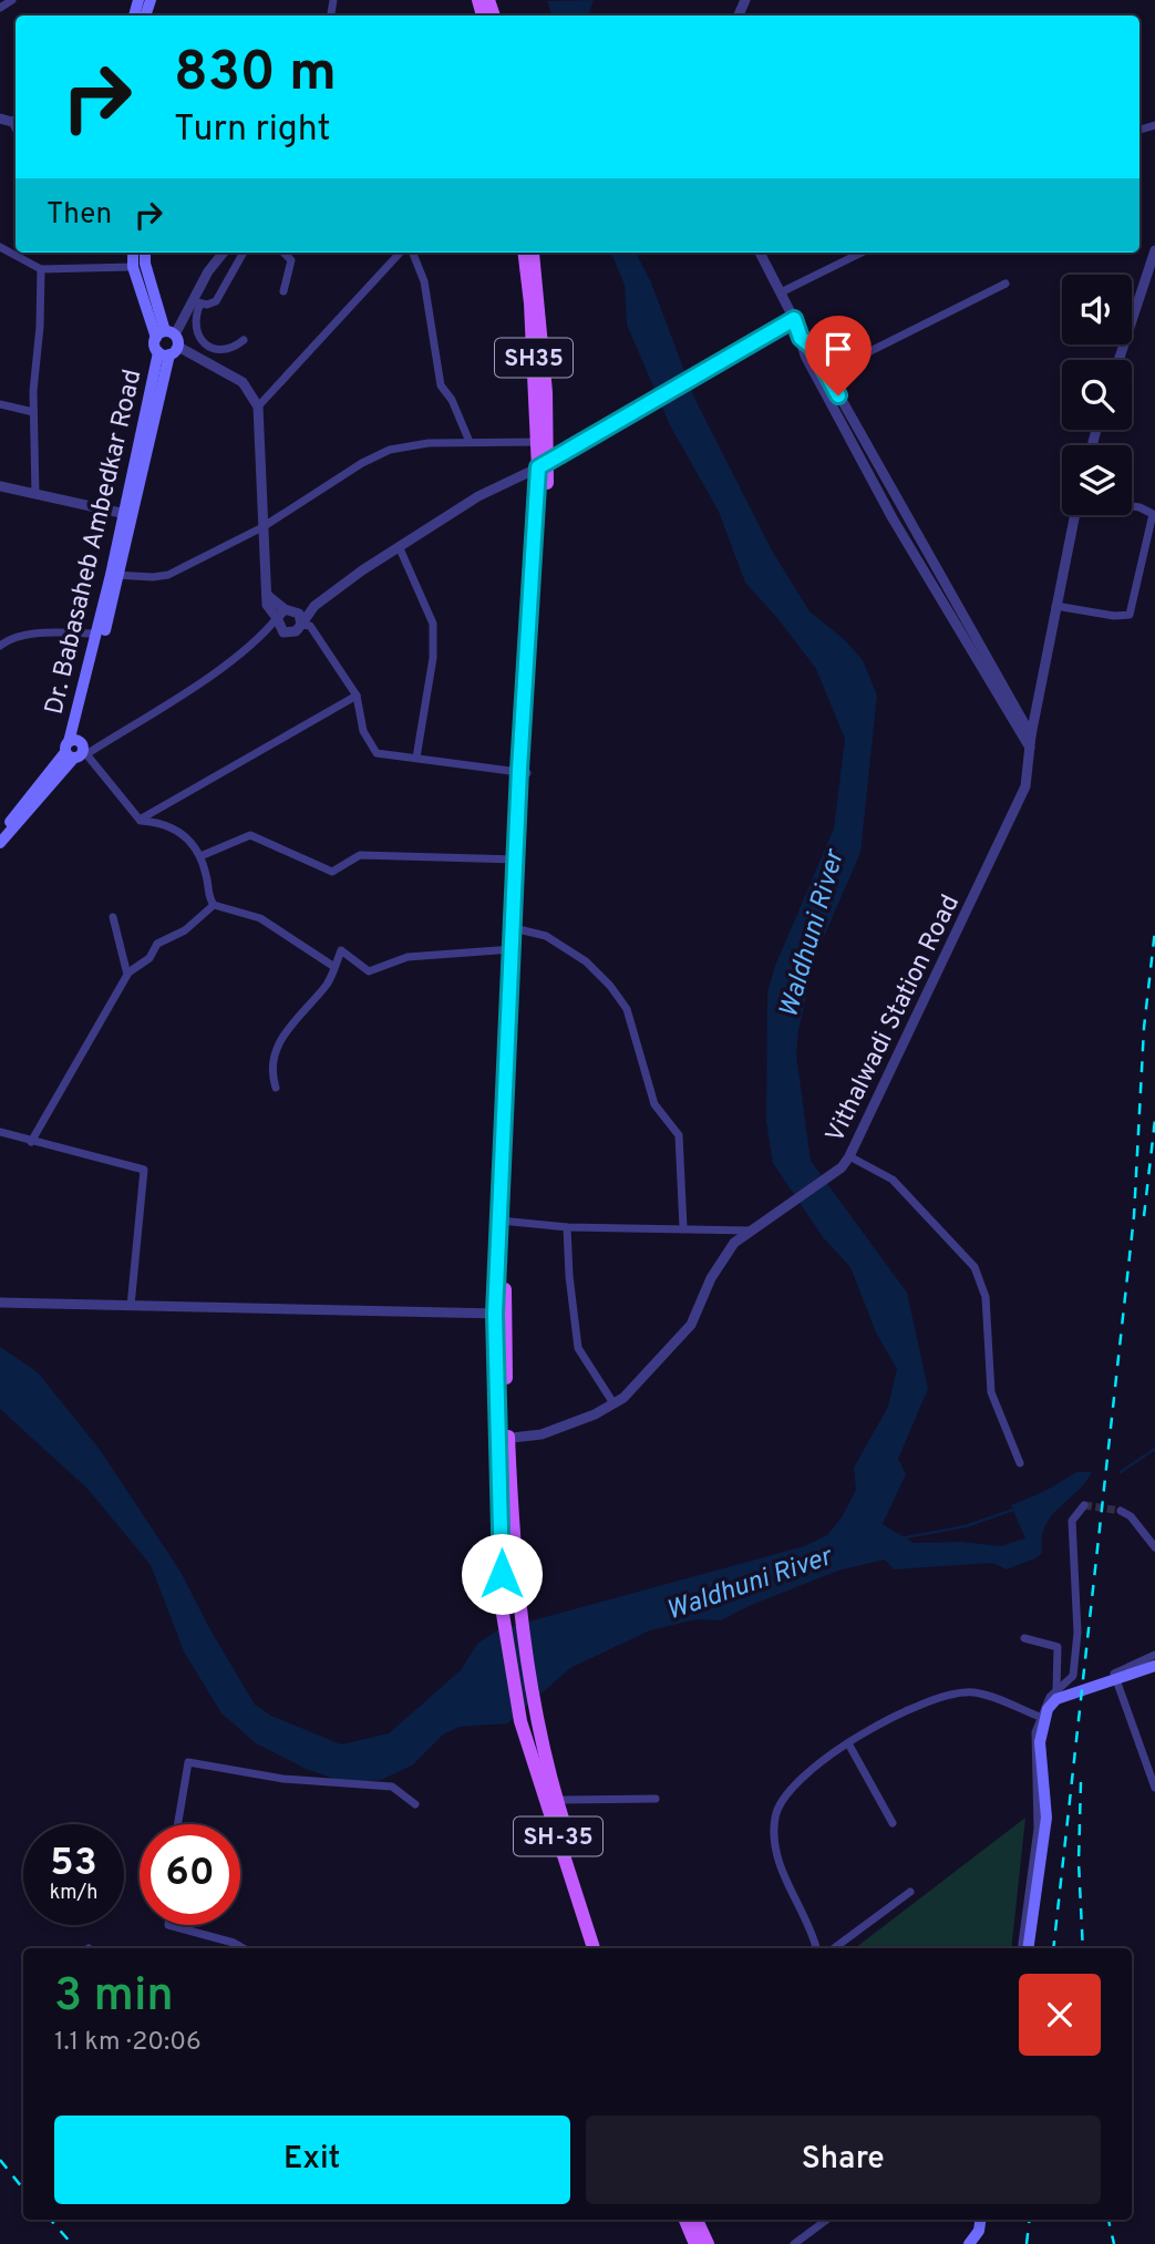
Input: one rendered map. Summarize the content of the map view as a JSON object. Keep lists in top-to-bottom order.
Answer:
{
  "streets": {
    "main road": ["SH35", "Dr. Babasaheb Ambedkar Road", "SH-35"],
    "street": ["Vithalwadi Station Road"]
  },
  "crossings": [
    ["SH35", "Vithalwadi Station Road"],
    ["SH35", "SH-35"]
  ],
  "water": ["Waldhuni River"],
  "page": {
    "turn": ["830 m", "Turn right"],
    "then": "Then",
    "speed": "53 km/h",
    "limit": "60",
    "heading": ["3 min", "1.1 km · 20:06"],
    "buttons": ["Exit", "Share"]
  }
}
